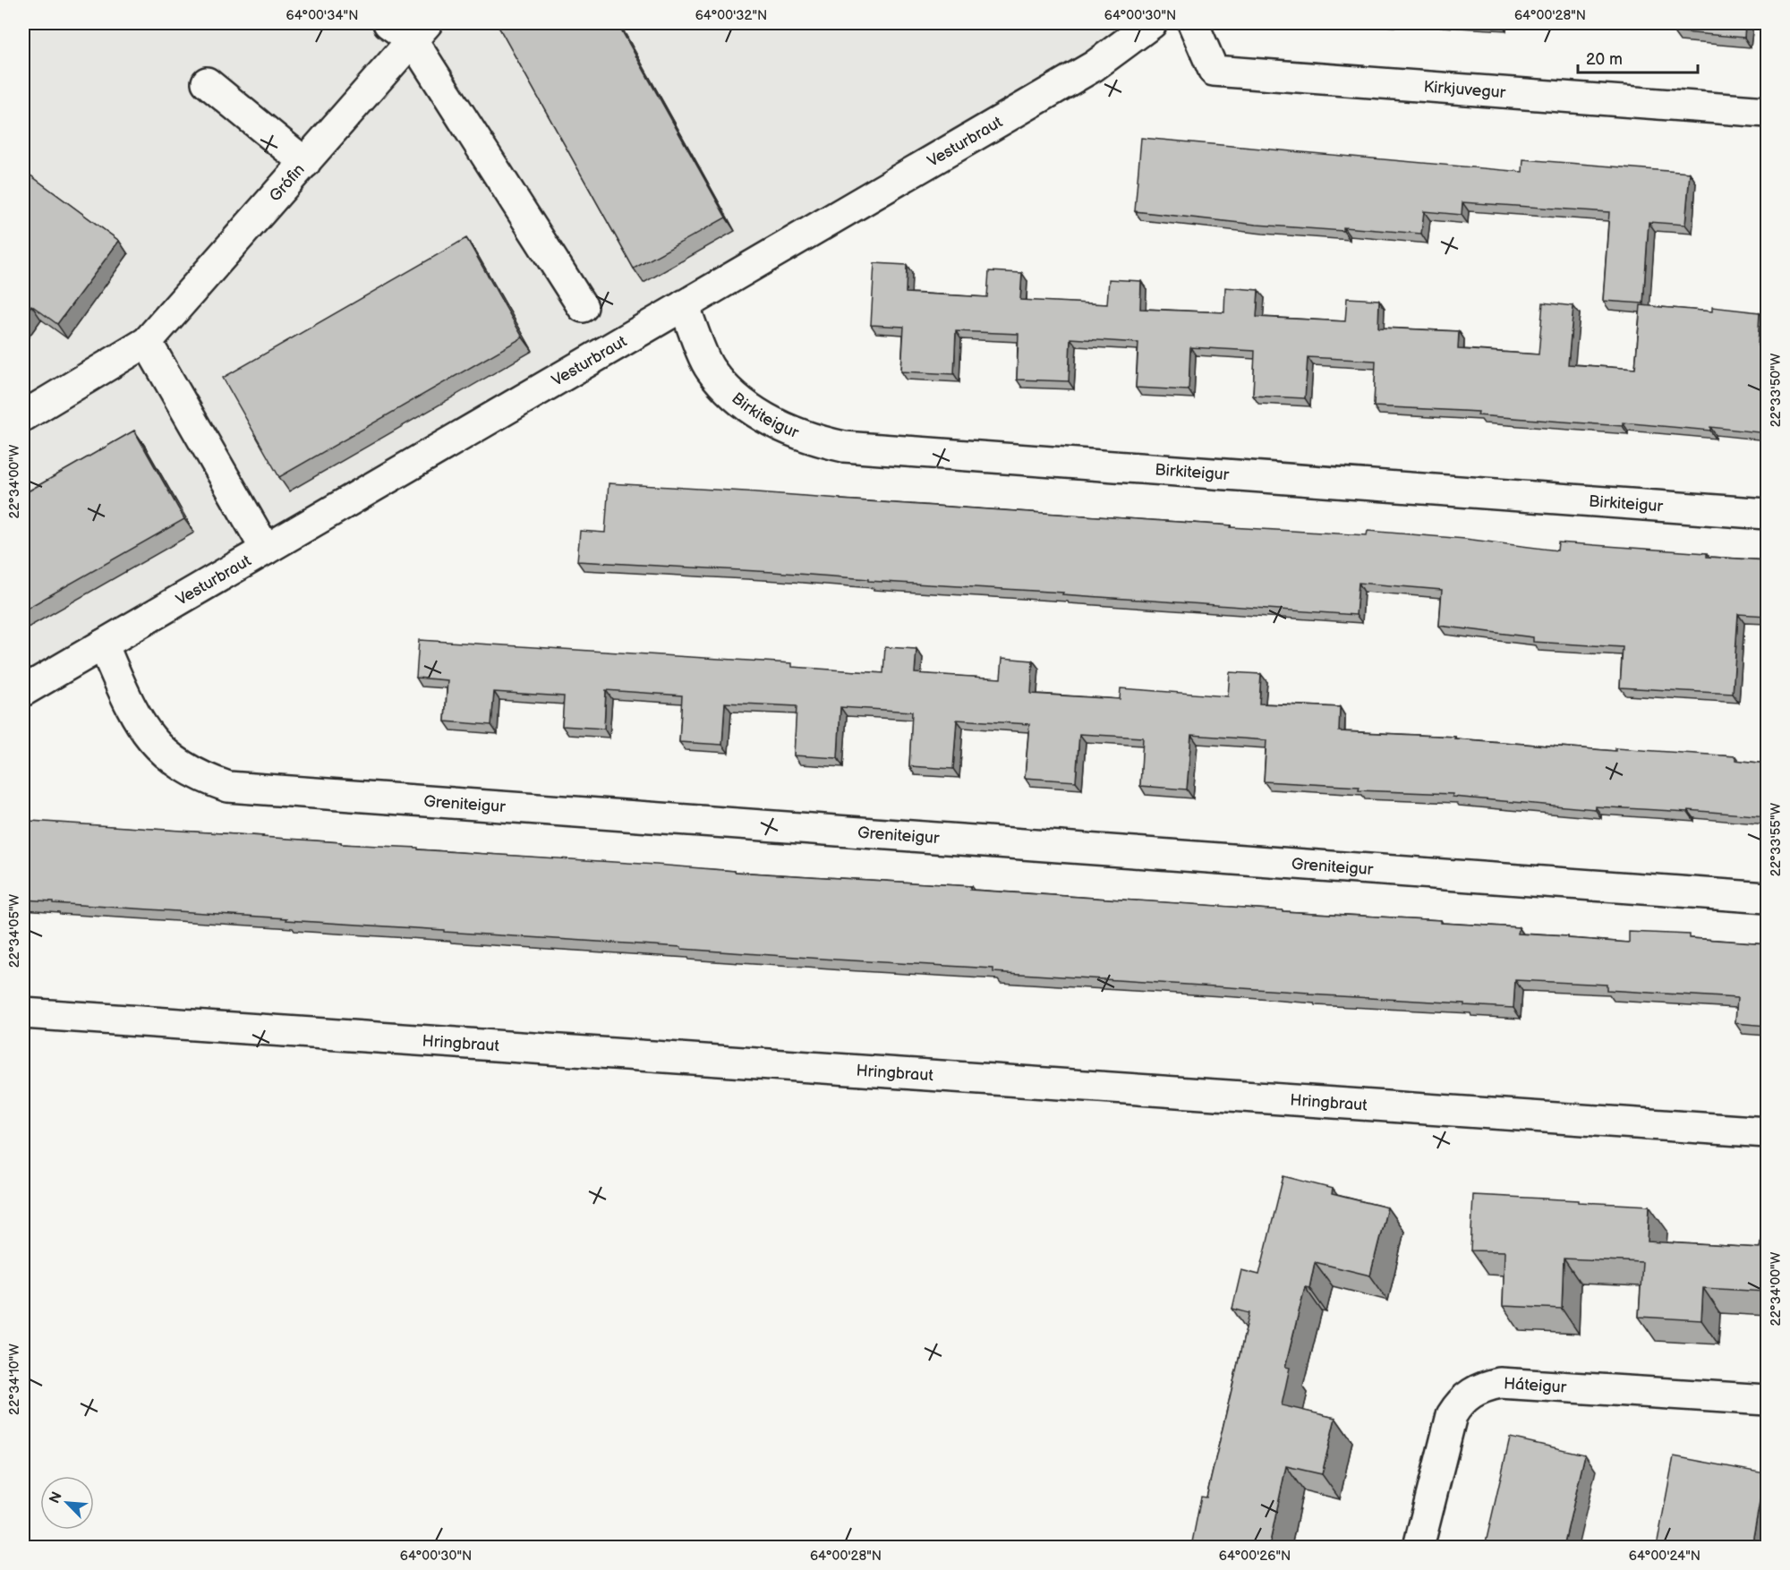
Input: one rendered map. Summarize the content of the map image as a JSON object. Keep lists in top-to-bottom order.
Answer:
{
  "streets": {
    "street": [
      "Kirkjuvegur",
      "Vesturbraut",
      "Grófin",
      "Birkiteigur",
      "Greniteigur",
      "Hringbraut",
      "Háteigur"
    ]
  },
  "crossings": [
    ["Vesturbraut", "Birkiteigur"],
    ["Vesturbraut", "Greniteigur"]
  ],
  "scale_bar": "20 m",
  "north": "top left",
  "coordinates": [
    "64°00'34\"N",
    "64°00'32\"N",
    "64°00'30\"N",
    "64°00'28\"N",
    "22°33'50\"W",
    "22°34'00\"W",
    "22°33'55\"W",
    "22°34'05\"W",
    "22°34'10\"W",
    "64°00'26\"N",
    "64°00'24\"N"
  ]
}
